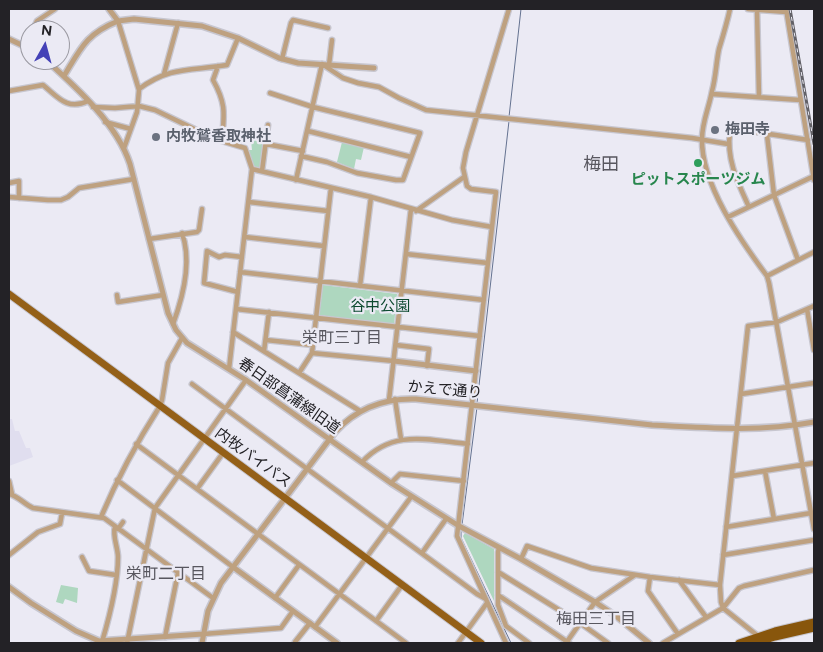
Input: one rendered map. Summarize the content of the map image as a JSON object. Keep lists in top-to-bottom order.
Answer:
{
  "streets": {
    "main road": ["内牧バイパス"],
    "street": ["かえで通り", "春日部菖蒲線旧道"]
  },
  "crossings": [
    ["かえで通り", "春日部菖蒲線旧道"],
    ["かえで通り", "内牧バイパス"]
  ],
  "districts": [
    "梅田",
    "栄町三丁目",
    "栄町二丁目",
    "梅田三丁目"
  ],
  "parks": ["谷中公園"],
  "places": ["梅田寺", "内牧鷲香取神社", "ピットスポーツジム"],
  "north": "top"
}
